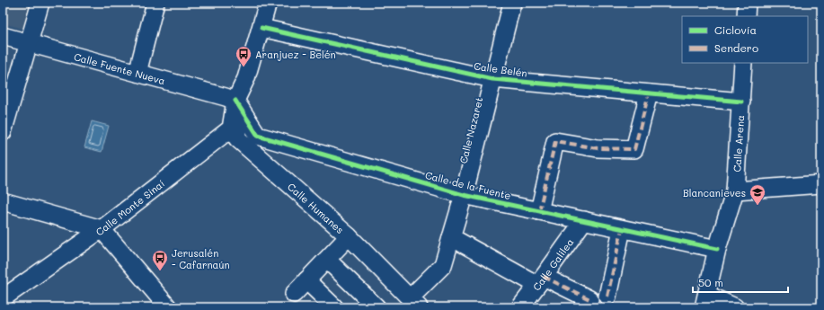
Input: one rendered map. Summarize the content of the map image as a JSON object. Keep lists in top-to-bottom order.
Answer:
{
  "streets": {
    "street": [
      "Calle Fuente Nueva",
      "Calle Belén",
      "Calle Nazaret",
      "Calle Arena",
      "Calle de la Fuente",
      "Calle Monte Sinaí",
      "Calle Humanes",
      "Calle Galilea"
    ]
  },
  "crossings": [
    ["Calle Fuente Nueva", "Calle de la Fuente"],
    ["Calle Fuente Nueva", "Calle Monte Sinaí"],
    ["Calle Fuente Nueva", "Calle Humanes"],
    ["Calle Belén", "Calle Nazaret"],
    ["Calle Belén", "Calle Arena"],
    ["Calle Nazaret", "Calle de la Fuente"],
    ["Calle Nazaret", "Calle Humanes"],
    ["Calle Arena", "Calle de la Fuente"],
    ["Calle de la Fuente", "Calle Monte Sinaí"],
    ["Calle de la Fuente", "Calle Humanes"],
    ["Calle de la Fuente", "Calle Galilea"],
    ["Calle Monte Sinaí", "Calle Humanes"]
  ],
  "places": {
    "bus stop": ["Aranjuez - Belén", "Jerusalén - Cafarnaún"],
    "school or university": ["Blancanieves"]
  },
  "legend": ["Ciclovía", "Sendero"],
  "scale_bar": "50 m"
}
